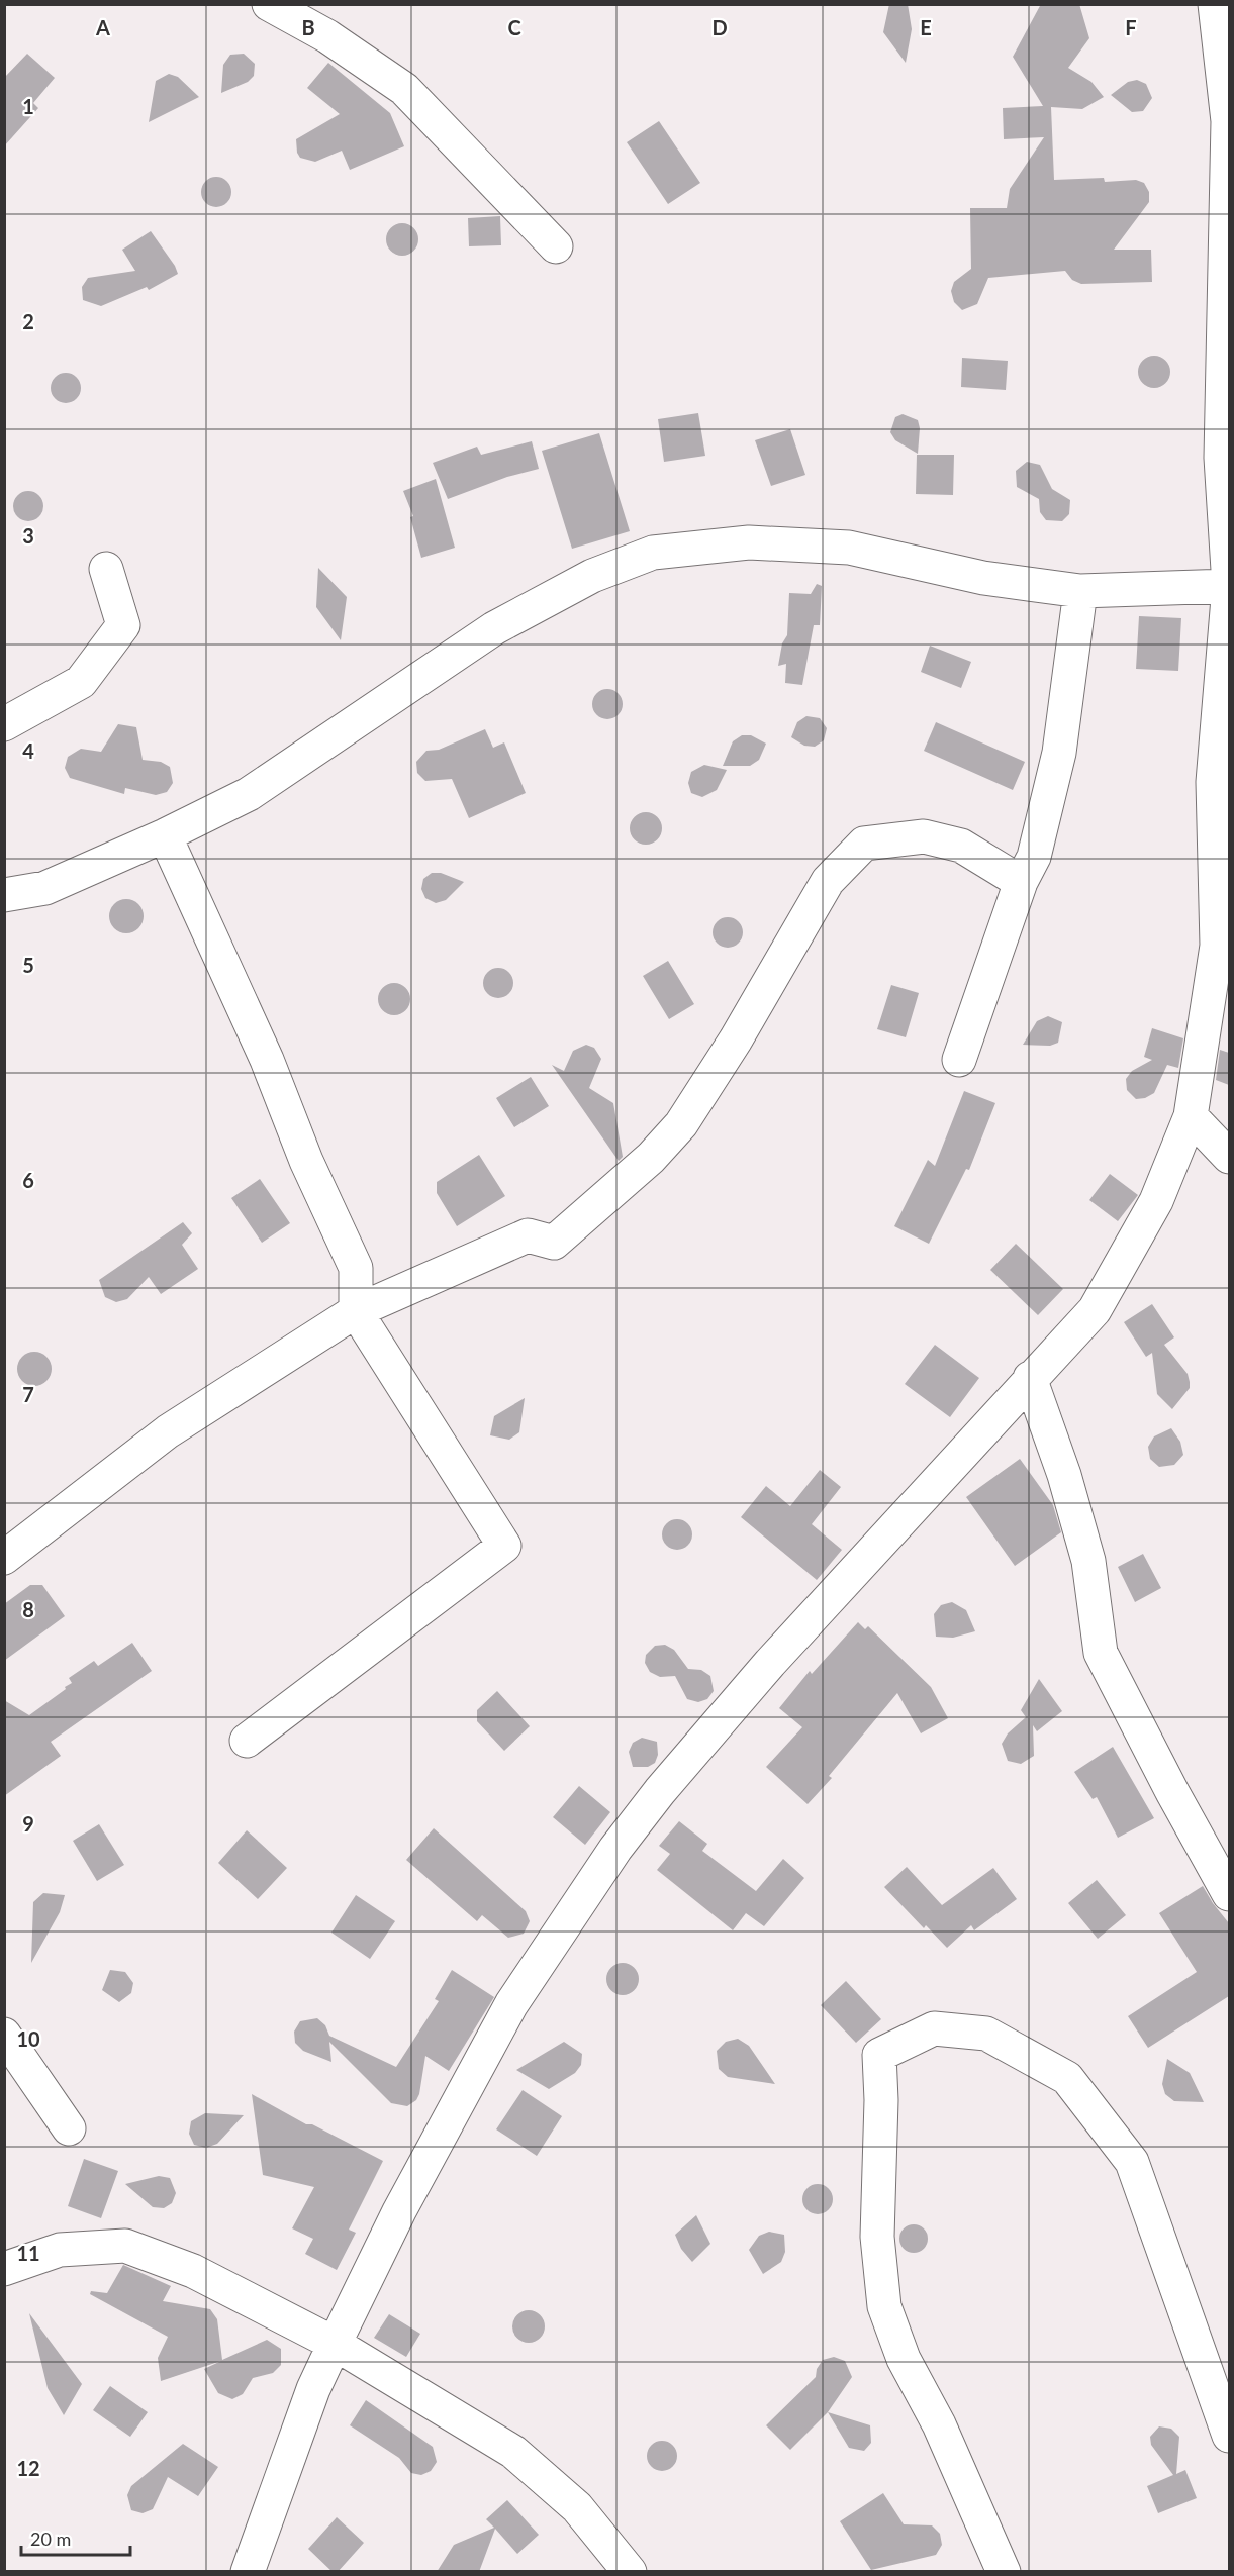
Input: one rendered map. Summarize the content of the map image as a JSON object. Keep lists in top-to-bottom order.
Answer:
{
  "scale_bar": "20 m",
  "grid": {
    "columns": [
      "A",
      "B",
      "C",
      "D",
      "E",
      "F"
    ],
    "rows": [
      "1",
      "2",
      "3",
      "4",
      "5",
      "6",
      "7",
      "8",
      "9",
      "10",
      "11",
      "12"
    ]
  }
}
